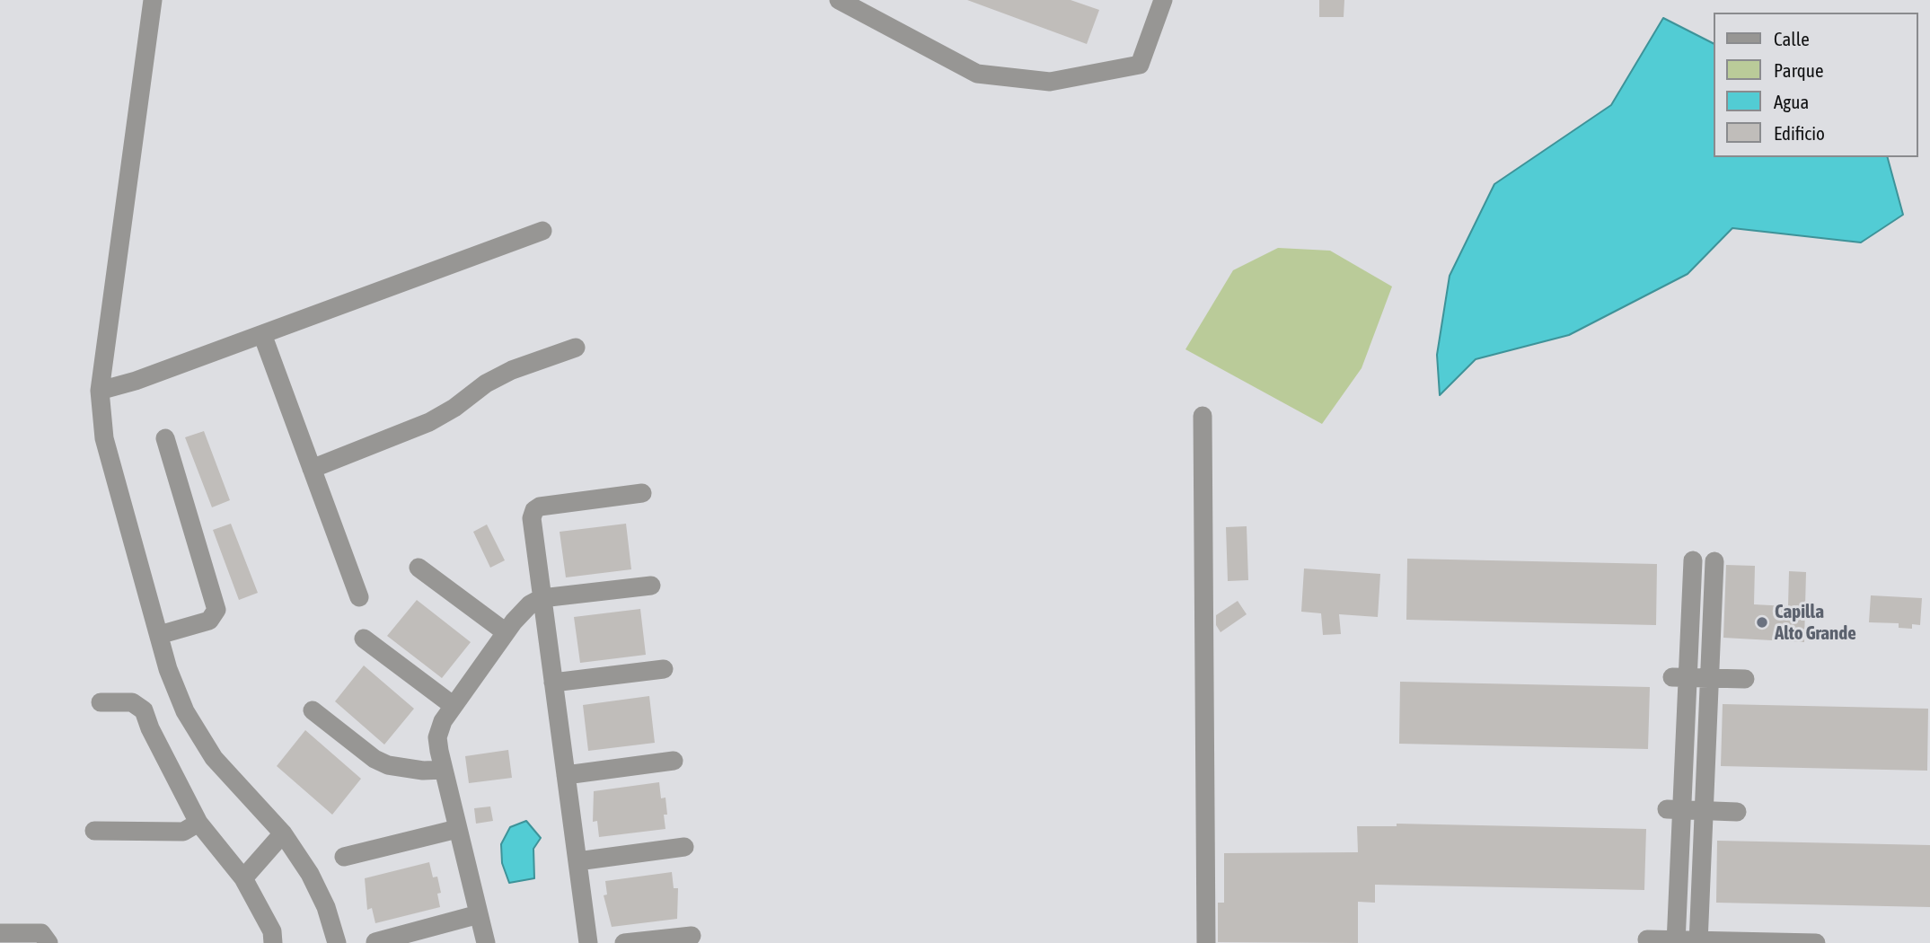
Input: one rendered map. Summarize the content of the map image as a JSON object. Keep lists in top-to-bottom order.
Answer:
{
  "places": ["Capilla Alto Grande"],
  "legend": [
    "Calle",
    "Parque",
    "Agua",
    "Edificio"
  ]
}
